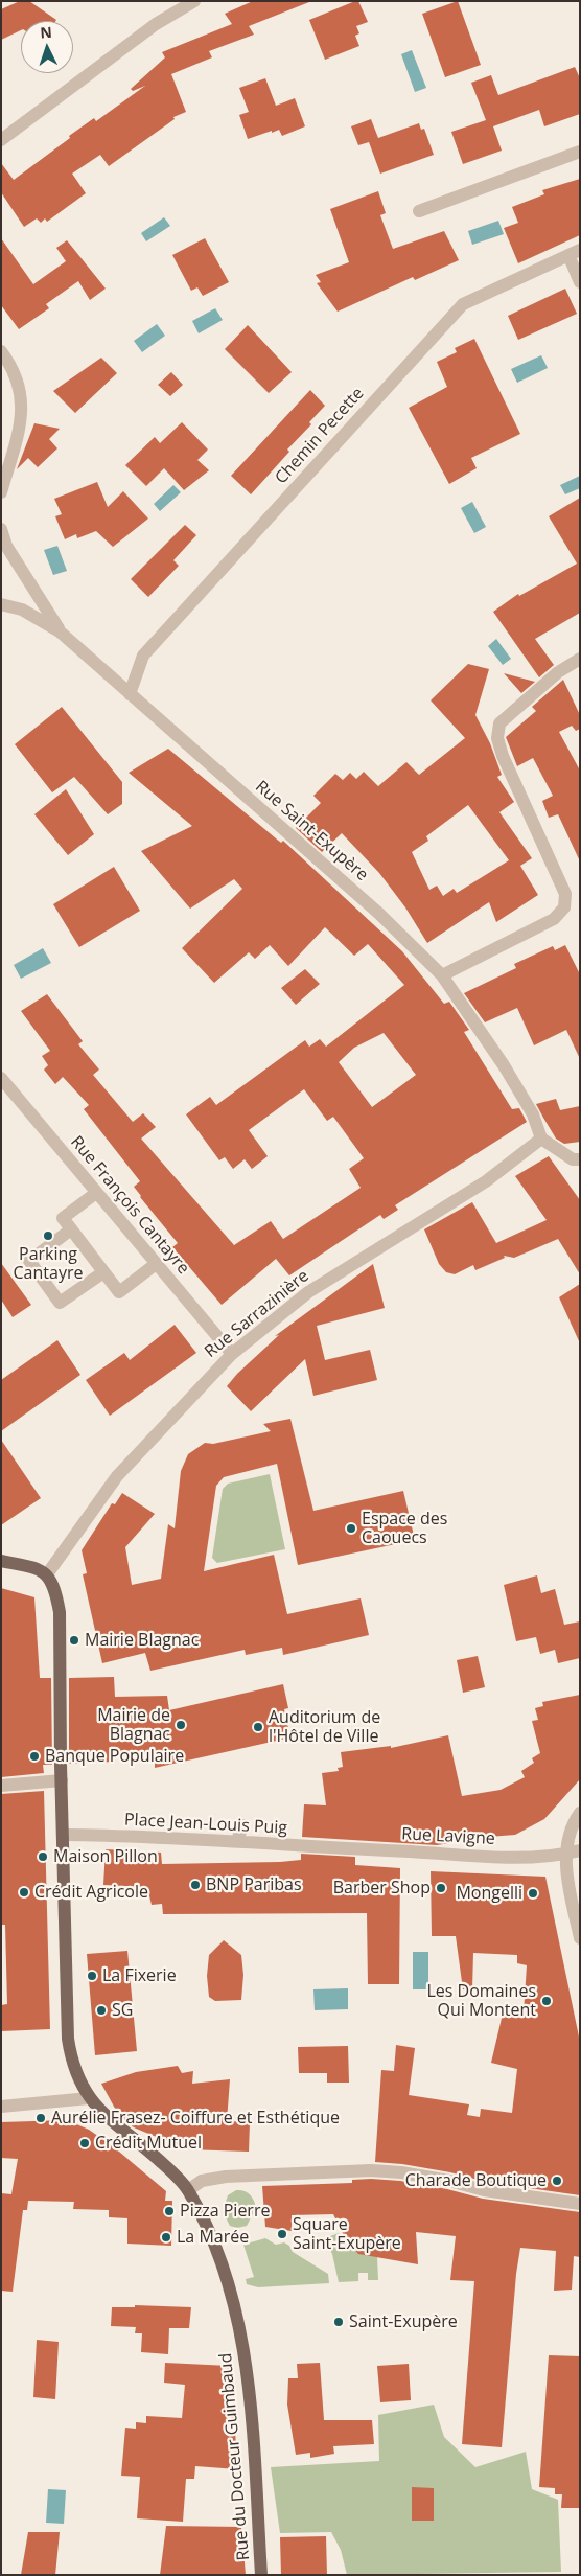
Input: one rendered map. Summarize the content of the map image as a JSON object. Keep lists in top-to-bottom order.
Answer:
{
  "streets": {
    "main road": ["Rue du Docteur Guimbaud"],
    "street": [
      "Chemin Pecette",
      "Rue Saint-Exupère",
      "Rue François Cantayre",
      "Rue Sarrazinière",
      "Place Jean-Louis Puig",
      "Rue Lavigne"
    ]
  },
  "crossings": [
    ["Chemin Pecette", "Rue Saint-Exupère"],
    ["Rue Saint-Exupère", "Rue Sarrazinière"],
    ["Rue François Cantayre", "Rue Sarrazinière"],
    ["Rue Sarrazinière", "Rue du Docteur Guimbaud"],
    ["Place Jean-Louis Puig", "Rue Lavigne"],
    ["Place Jean-Louis Puig", "Rue du Docteur Guimbaud"]
  ],
  "places": [
    "Parking Cantayre",
    "Espace des Caouecs",
    "Mairie Blagnac",
    "Mairie de Blagnac",
    "Auditorium de l'Hôtel de Ville",
    "Banque Populaire",
    "Maison Pillon",
    "BNP Paribas",
    "Barber Shop",
    "Crédit Agricole",
    "Mongelli",
    "La Fixerie",
    "Les Domaines Qui Montent",
    "SG",
    "Aurélie Frasez- Coiffure et Esthétique",
    "Crédit Mutuel",
    "Charade Boutique",
    "Pizza Pierre",
    "Square Saint-Exupère",
    "La Marée",
    "Saint-Exupère"
  ],
  "north": "top"
}
